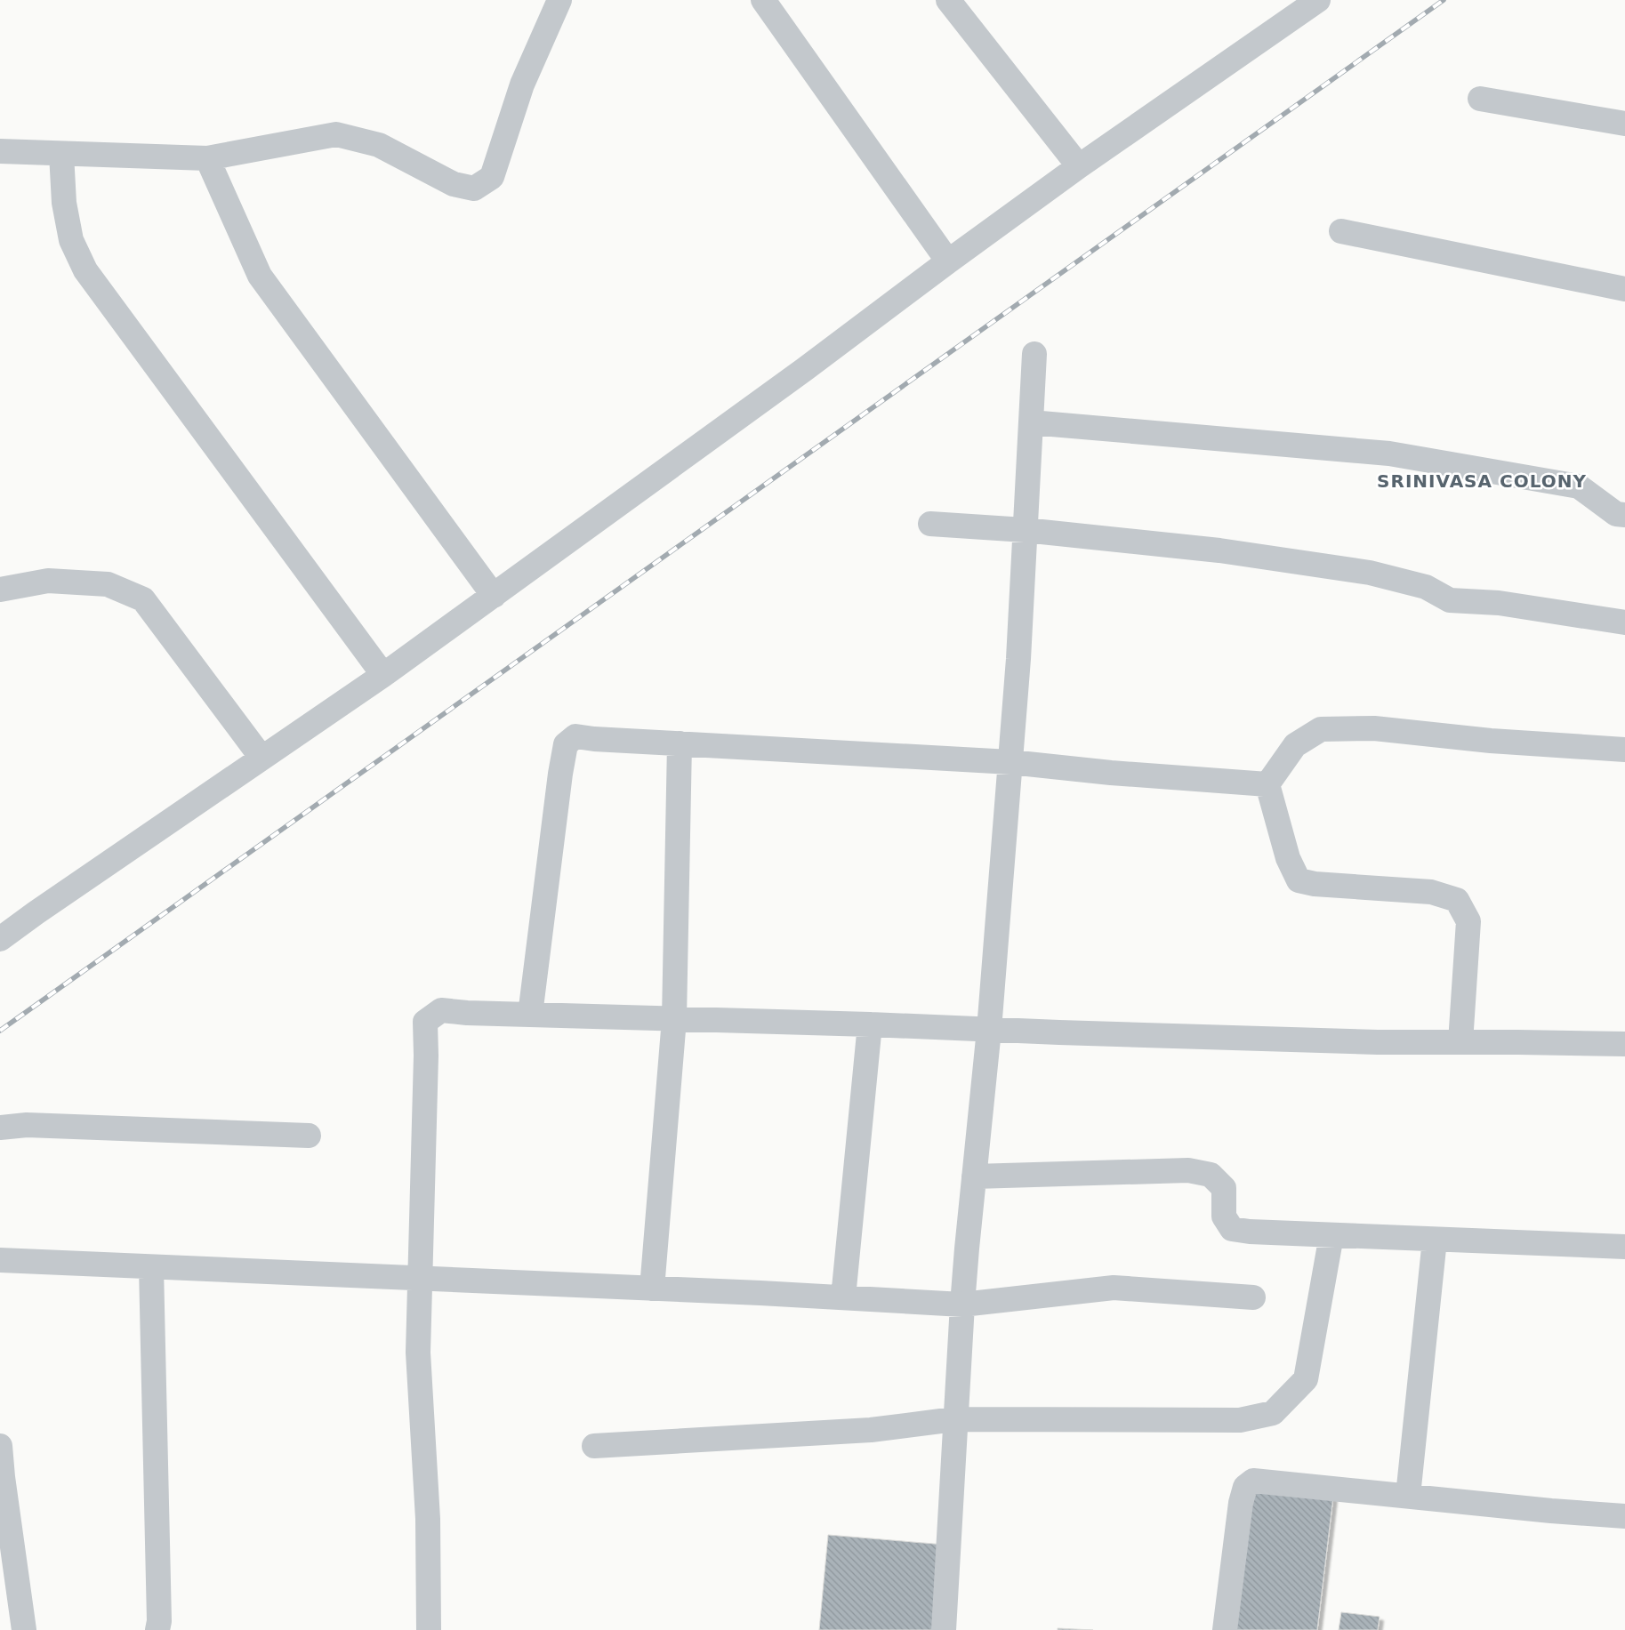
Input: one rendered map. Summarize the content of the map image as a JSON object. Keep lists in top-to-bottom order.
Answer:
{
  "districts": ["SRINIVASA COLONY"]
}
